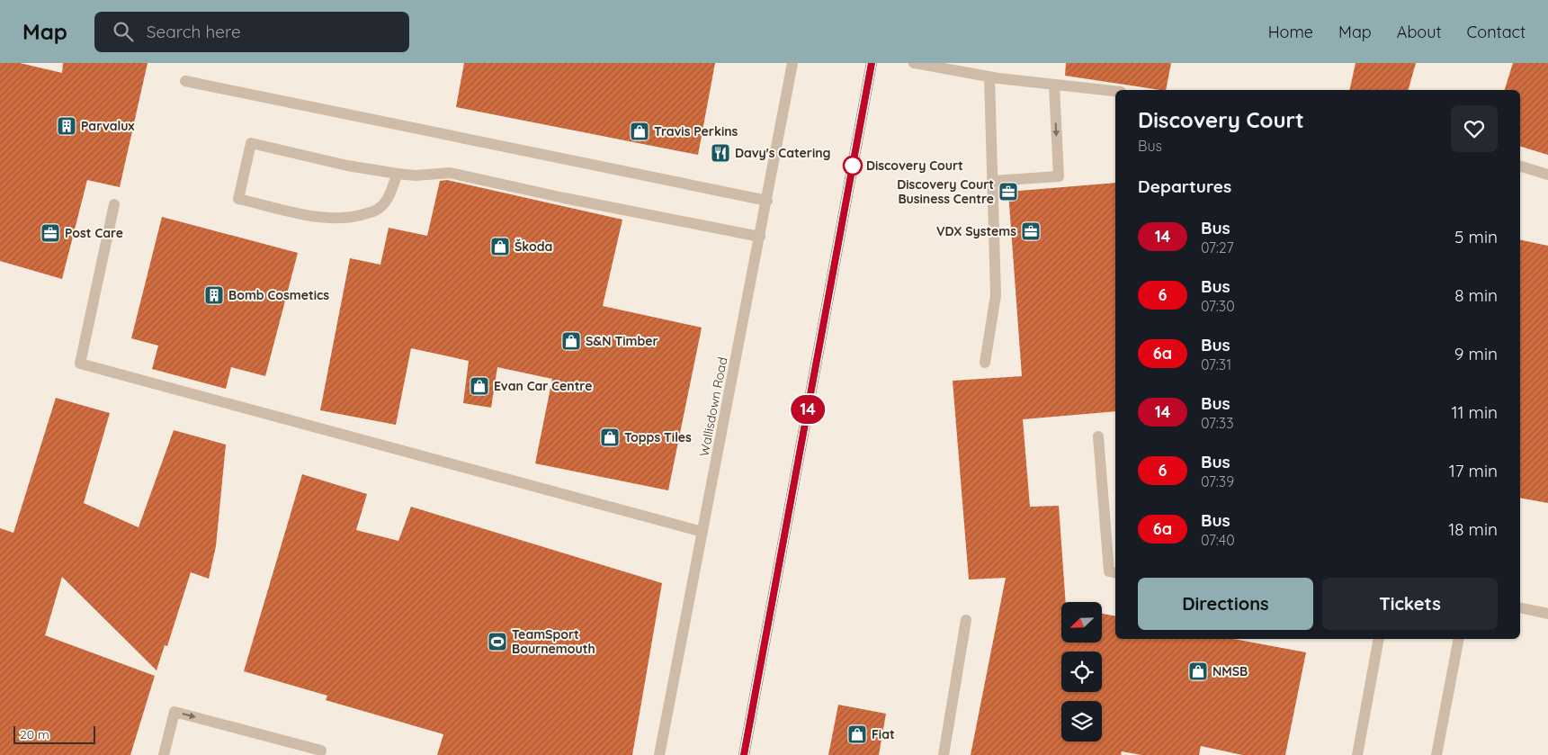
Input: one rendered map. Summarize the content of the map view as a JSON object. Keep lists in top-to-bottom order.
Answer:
{
  "streets": {
    "street": ["Wallisdown Road"]
  },
  "places": {
    "building": ["Parvalux", "Bomb Cosmetics"],
    "shop": [
      "Travis Perkins",
      "Škoda",
      "S&N Timber",
      "Evan Car Centre",
      "Topps Tiles",
      "NMSB",
      "Fiat"
    ],
    "restaurant": ["Davy's Catering"],
    "other": ["Discovery Court"],
    "office": ["Discovery Court Business Centre", "VDX Systems", "Post Care"],
    "sports": ["TeamSport Bournemouth"]
  },
  "lines": ["bus line 14"],
  "scale_bar": "20 m",
  "north": "bottom left",
  "page": {
    "header": "Map",
    "search": "Search here",
    "nav": [
      "Home",
      "Map",
      "About",
      "Contact"
    ],
    "on_map": "14",
    "heading": [
      ["Discovery Court", "Bus"],
      "Departures"
    ],
    "list": [
      {
        "mark": "14",
        "name": "Bus",
        "note": "07:27",
        "value": "5 min"
      },
      {
        "mark": "6",
        "name": "Bus",
        "note": "07:30",
        "value": "8 min"
      },
      {
        "mark": "6a",
        "name": "Bus",
        "note": "07:31",
        "value": "9 min"
      },
      {
        "mark": "14",
        "name": "Bus",
        "note": "07:33",
        "value": "11 min"
      },
      {
        "mark": "6",
        "name": "Bus",
        "note": "07:39",
        "value": "17 min"
      },
      {
        "mark": "6a",
        "name": "Bus",
        "note": "07:40",
        "value": "18 min"
      }
    ],
    "buttons": ["Directions", "Tickets"],
    "scale": "20 m"
  }
}
